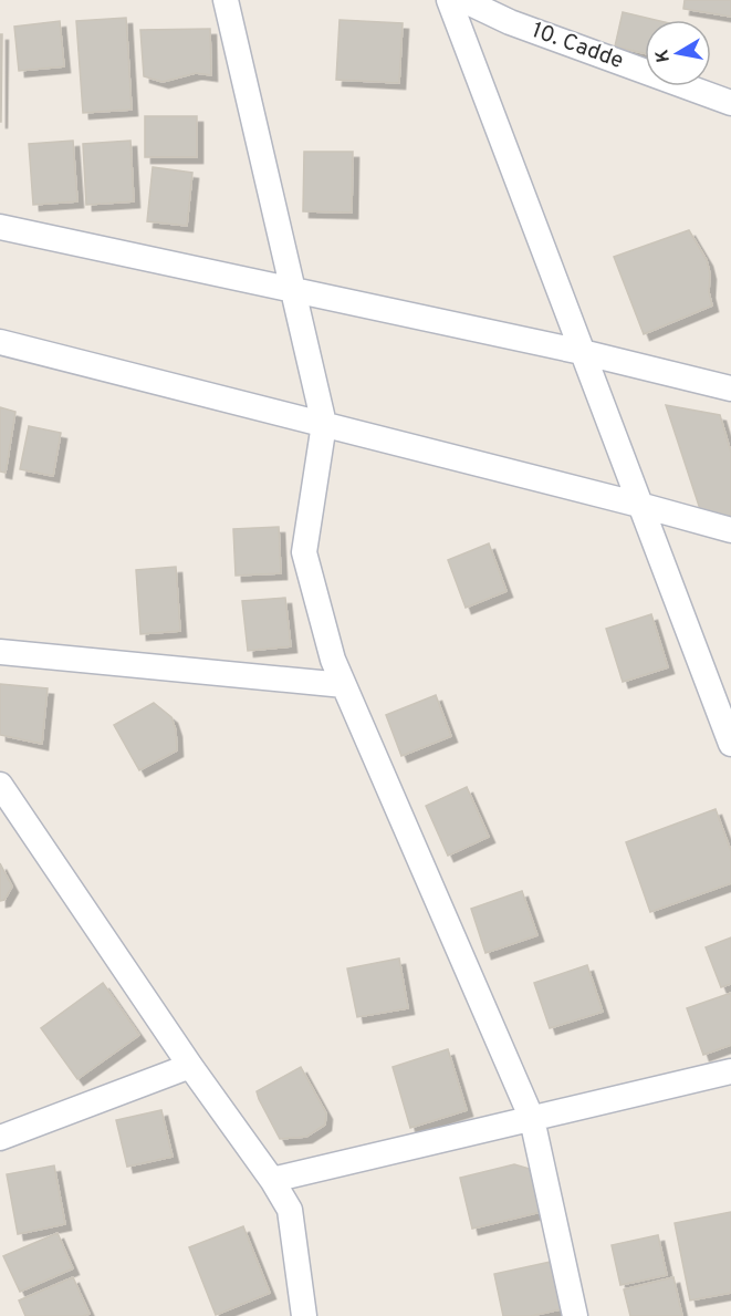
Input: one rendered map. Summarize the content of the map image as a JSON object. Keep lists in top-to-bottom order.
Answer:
{
  "streets": {
    "street": ["10. Cadde"]
  },
  "north": "left"
}
